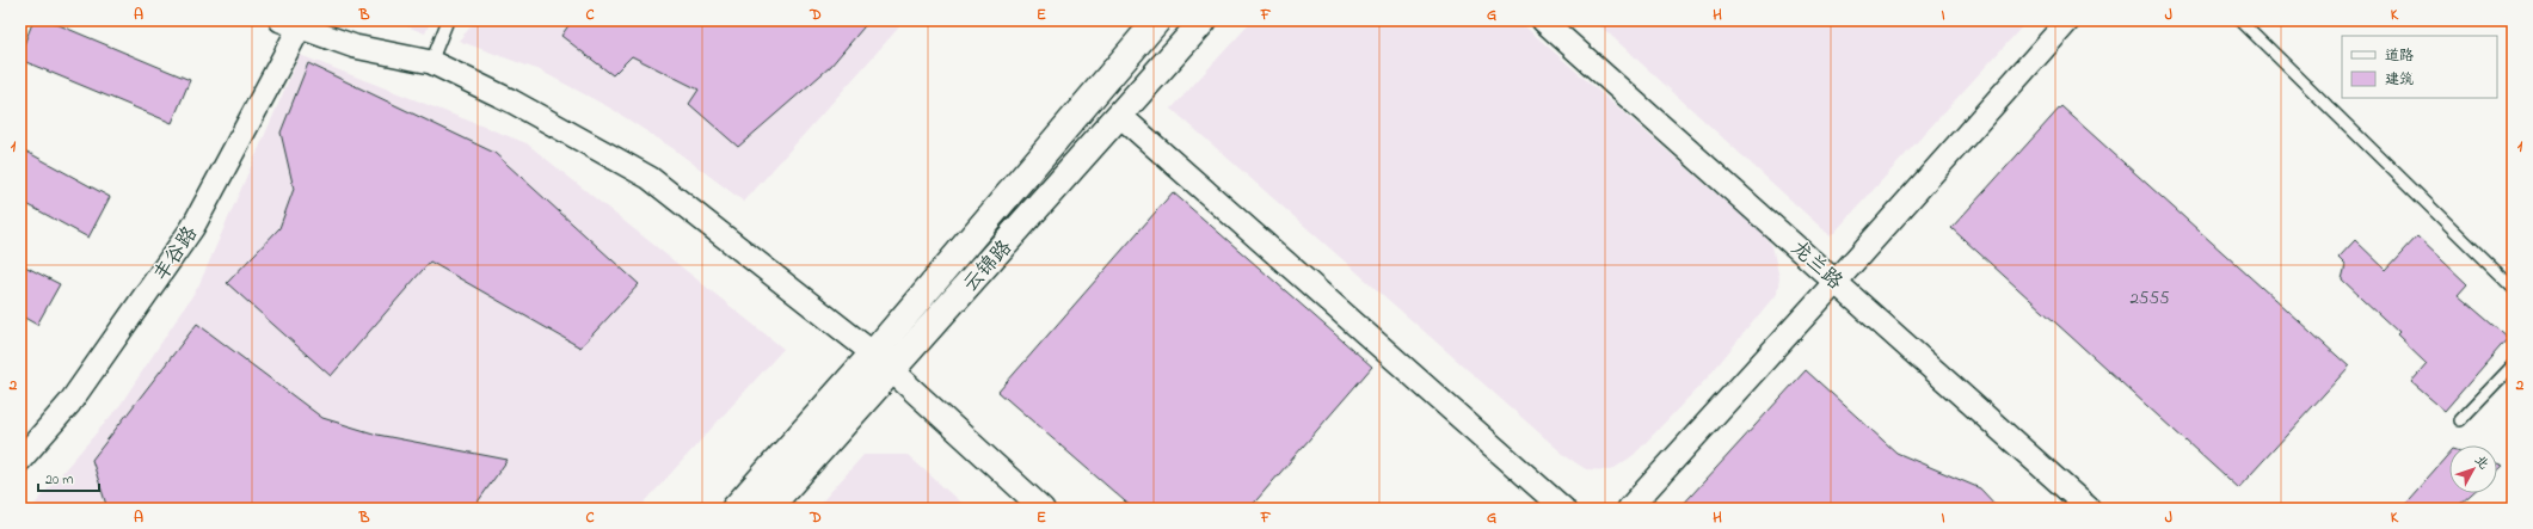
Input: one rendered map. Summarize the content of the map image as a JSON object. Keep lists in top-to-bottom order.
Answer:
{
  "streets": {
    "main road": ["云锦路"],
    "street": ["丰谷路", "龙兰路"]
  },
  "house_numbers": ["2555"],
  "legend": ["道路", "建筑"],
  "scale_bar": "20 m",
  "north": "top right",
  "grid": {
    "columns": [
      "A",
      "B",
      "C",
      "D",
      "E",
      "F",
      "G",
      "H",
      "I",
      "J",
      "K"
    ],
    "rows": ["1", "2"]
  }
}
